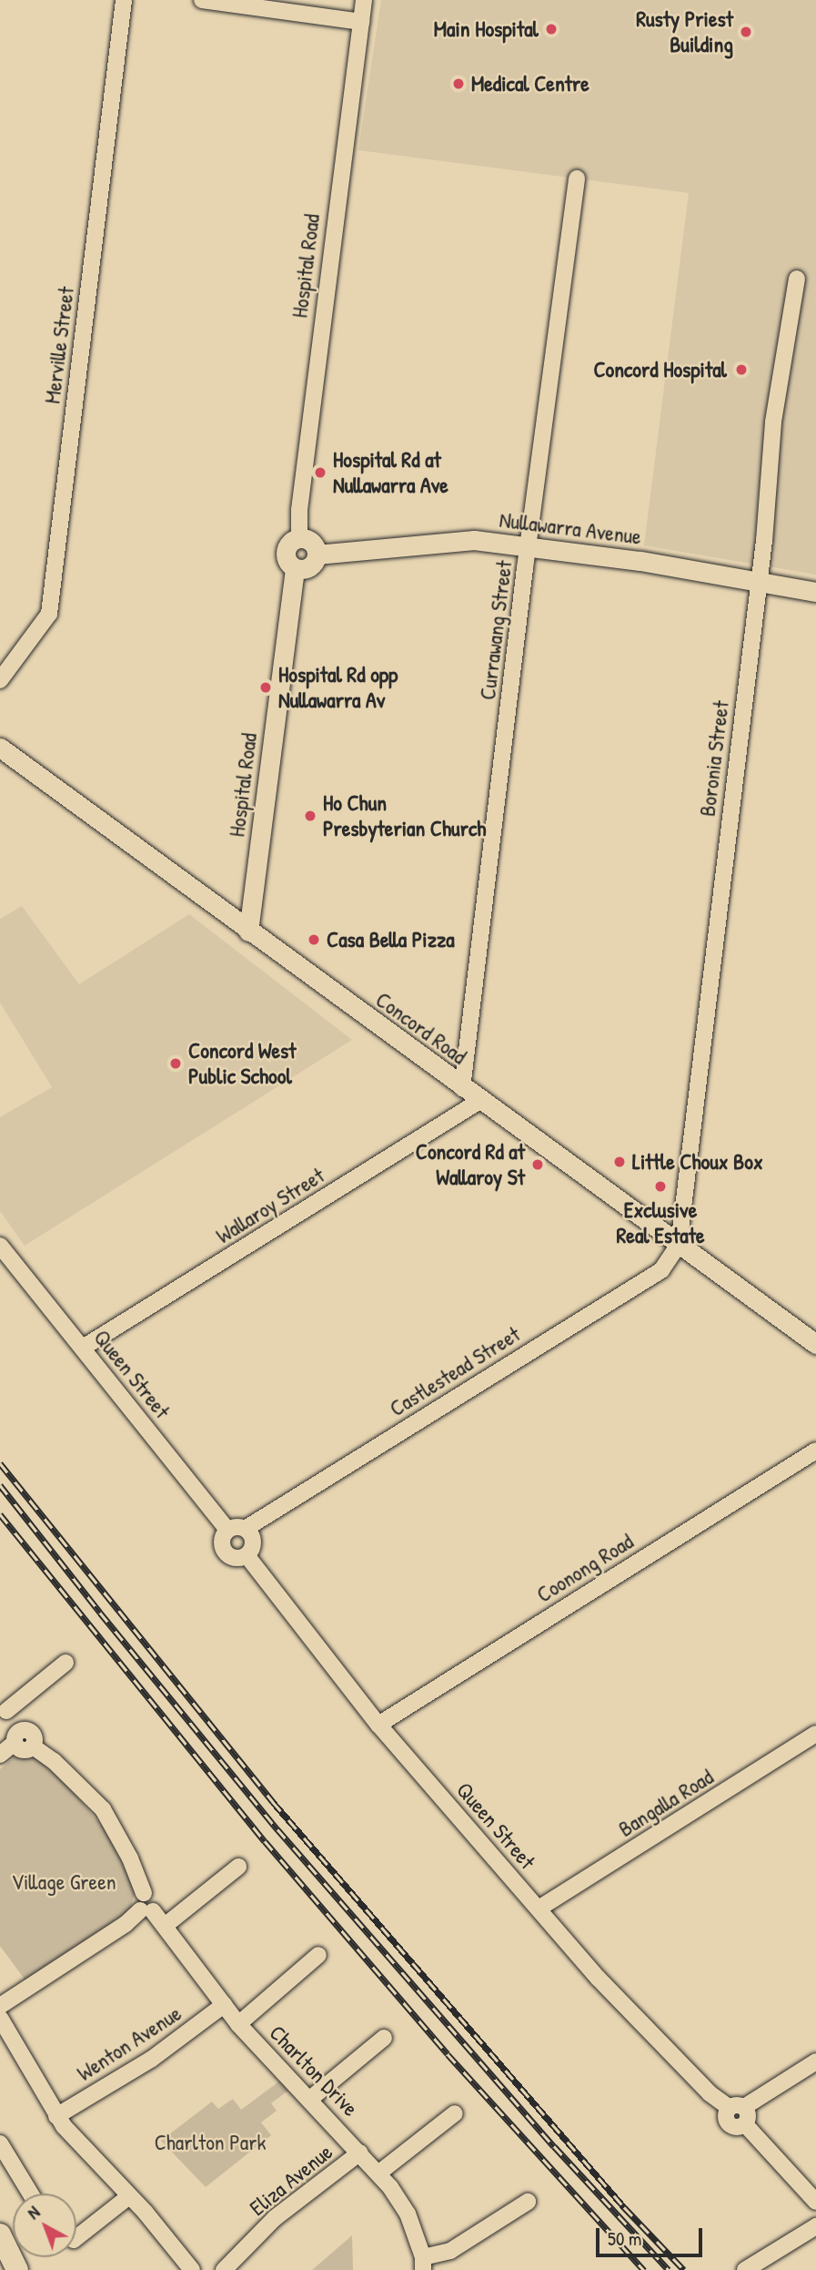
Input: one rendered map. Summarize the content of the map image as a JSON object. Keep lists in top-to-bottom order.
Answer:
{
  "streets": {
    "main road": ["Hospital Road", "Nullawarra Avenue", "Concord Road"],
    "street": [
      "Merville Street",
      "Currawang Street",
      "Boronia Street",
      "Wallaroy Street",
      "Castlestead Street",
      "Queen Street",
      "Coonong Road",
      "Bangalla Road",
      "Wenton Avenue",
      "Charlton Drive",
      "Eliza Avenue"
    ]
  },
  "crossings": [
    ["Hospital Road", "Nullawarra Avenue"],
    ["Hospital Road", "Concord Road"],
    ["Nullawarra Avenue", "Currawang Street"],
    ["Nullawarra Avenue", "Boronia Street"],
    ["Currawang Street", "Concord Road"],
    ["Boronia Street", "Concord Road"],
    ["Boronia Street", "Castlestead Street"],
    ["Concord Road", "Wallaroy Street"],
    ["Concord Road", "Castlestead Street"],
    ["Wallaroy Street", "Queen Street"],
    ["Castlestead Street", "Queen Street"],
    ["Queen Street", "Coonong Road"],
    ["Queen Street", "Bangalla Road"],
    ["Wenton Avenue", "Charlton Drive"],
    ["Charlton Drive", "Eliza Avenue"]
  ],
  "parks": ["Village Green", "Charlton Park"],
  "places": [
    "Main Hospital",
    "Rusty Priest Building",
    "Medical Centre",
    "Concord Hospital",
    "Hospital Rd at Nullawarra Ave",
    "Hospital Rd opp Nullawarra Av",
    "Ho Chun Presbyterian Church",
    "Casa Bella Pizza",
    "Concord West Public School",
    "Little Choux Box",
    "Concord Rd at Wallaroy St",
    "Exclusive Real Estate"
  ],
  "scale_bar": "50 m",
  "north": "top left"
}
